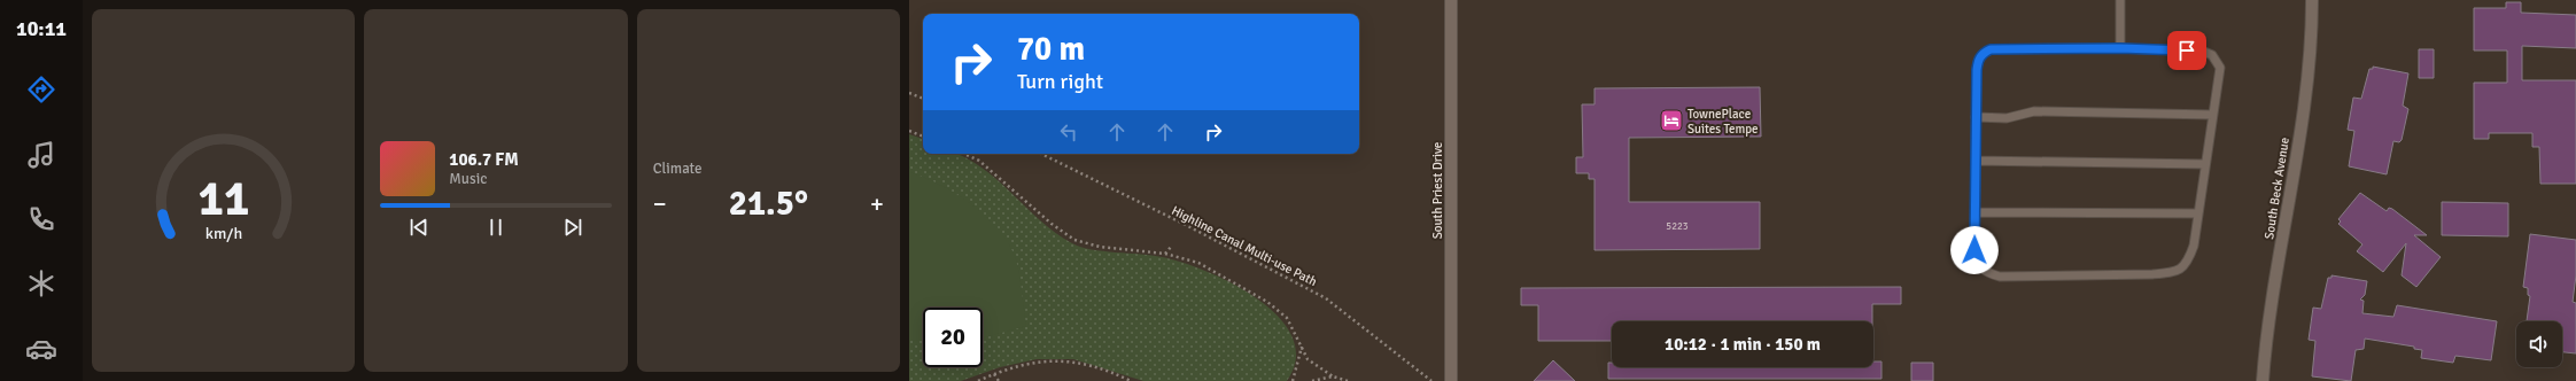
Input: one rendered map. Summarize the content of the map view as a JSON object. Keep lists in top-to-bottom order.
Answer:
{
  "streets": {
    "street": ["South Beck Avenue", "South Priest Drive"],
    "path": ["Highline Canal Multi-use Path"]
  },
  "places": {
    "hotel": ["TownePlace Suites Tempe"]
  },
  "house_numbers": ["5223"],
  "page": {
    "tabs": "10:11",
    "tile": "Climate",
    "turn": ["70 m", "Turn right"],
    "song": ["106.7 FM", "Music"],
    "heat": ["−", "21.5°", "+"],
    "limit": "20",
    "trip": "10:12 · 1 min · 150 m",
    "gauge": ["11", "km/h"]
  }
}
